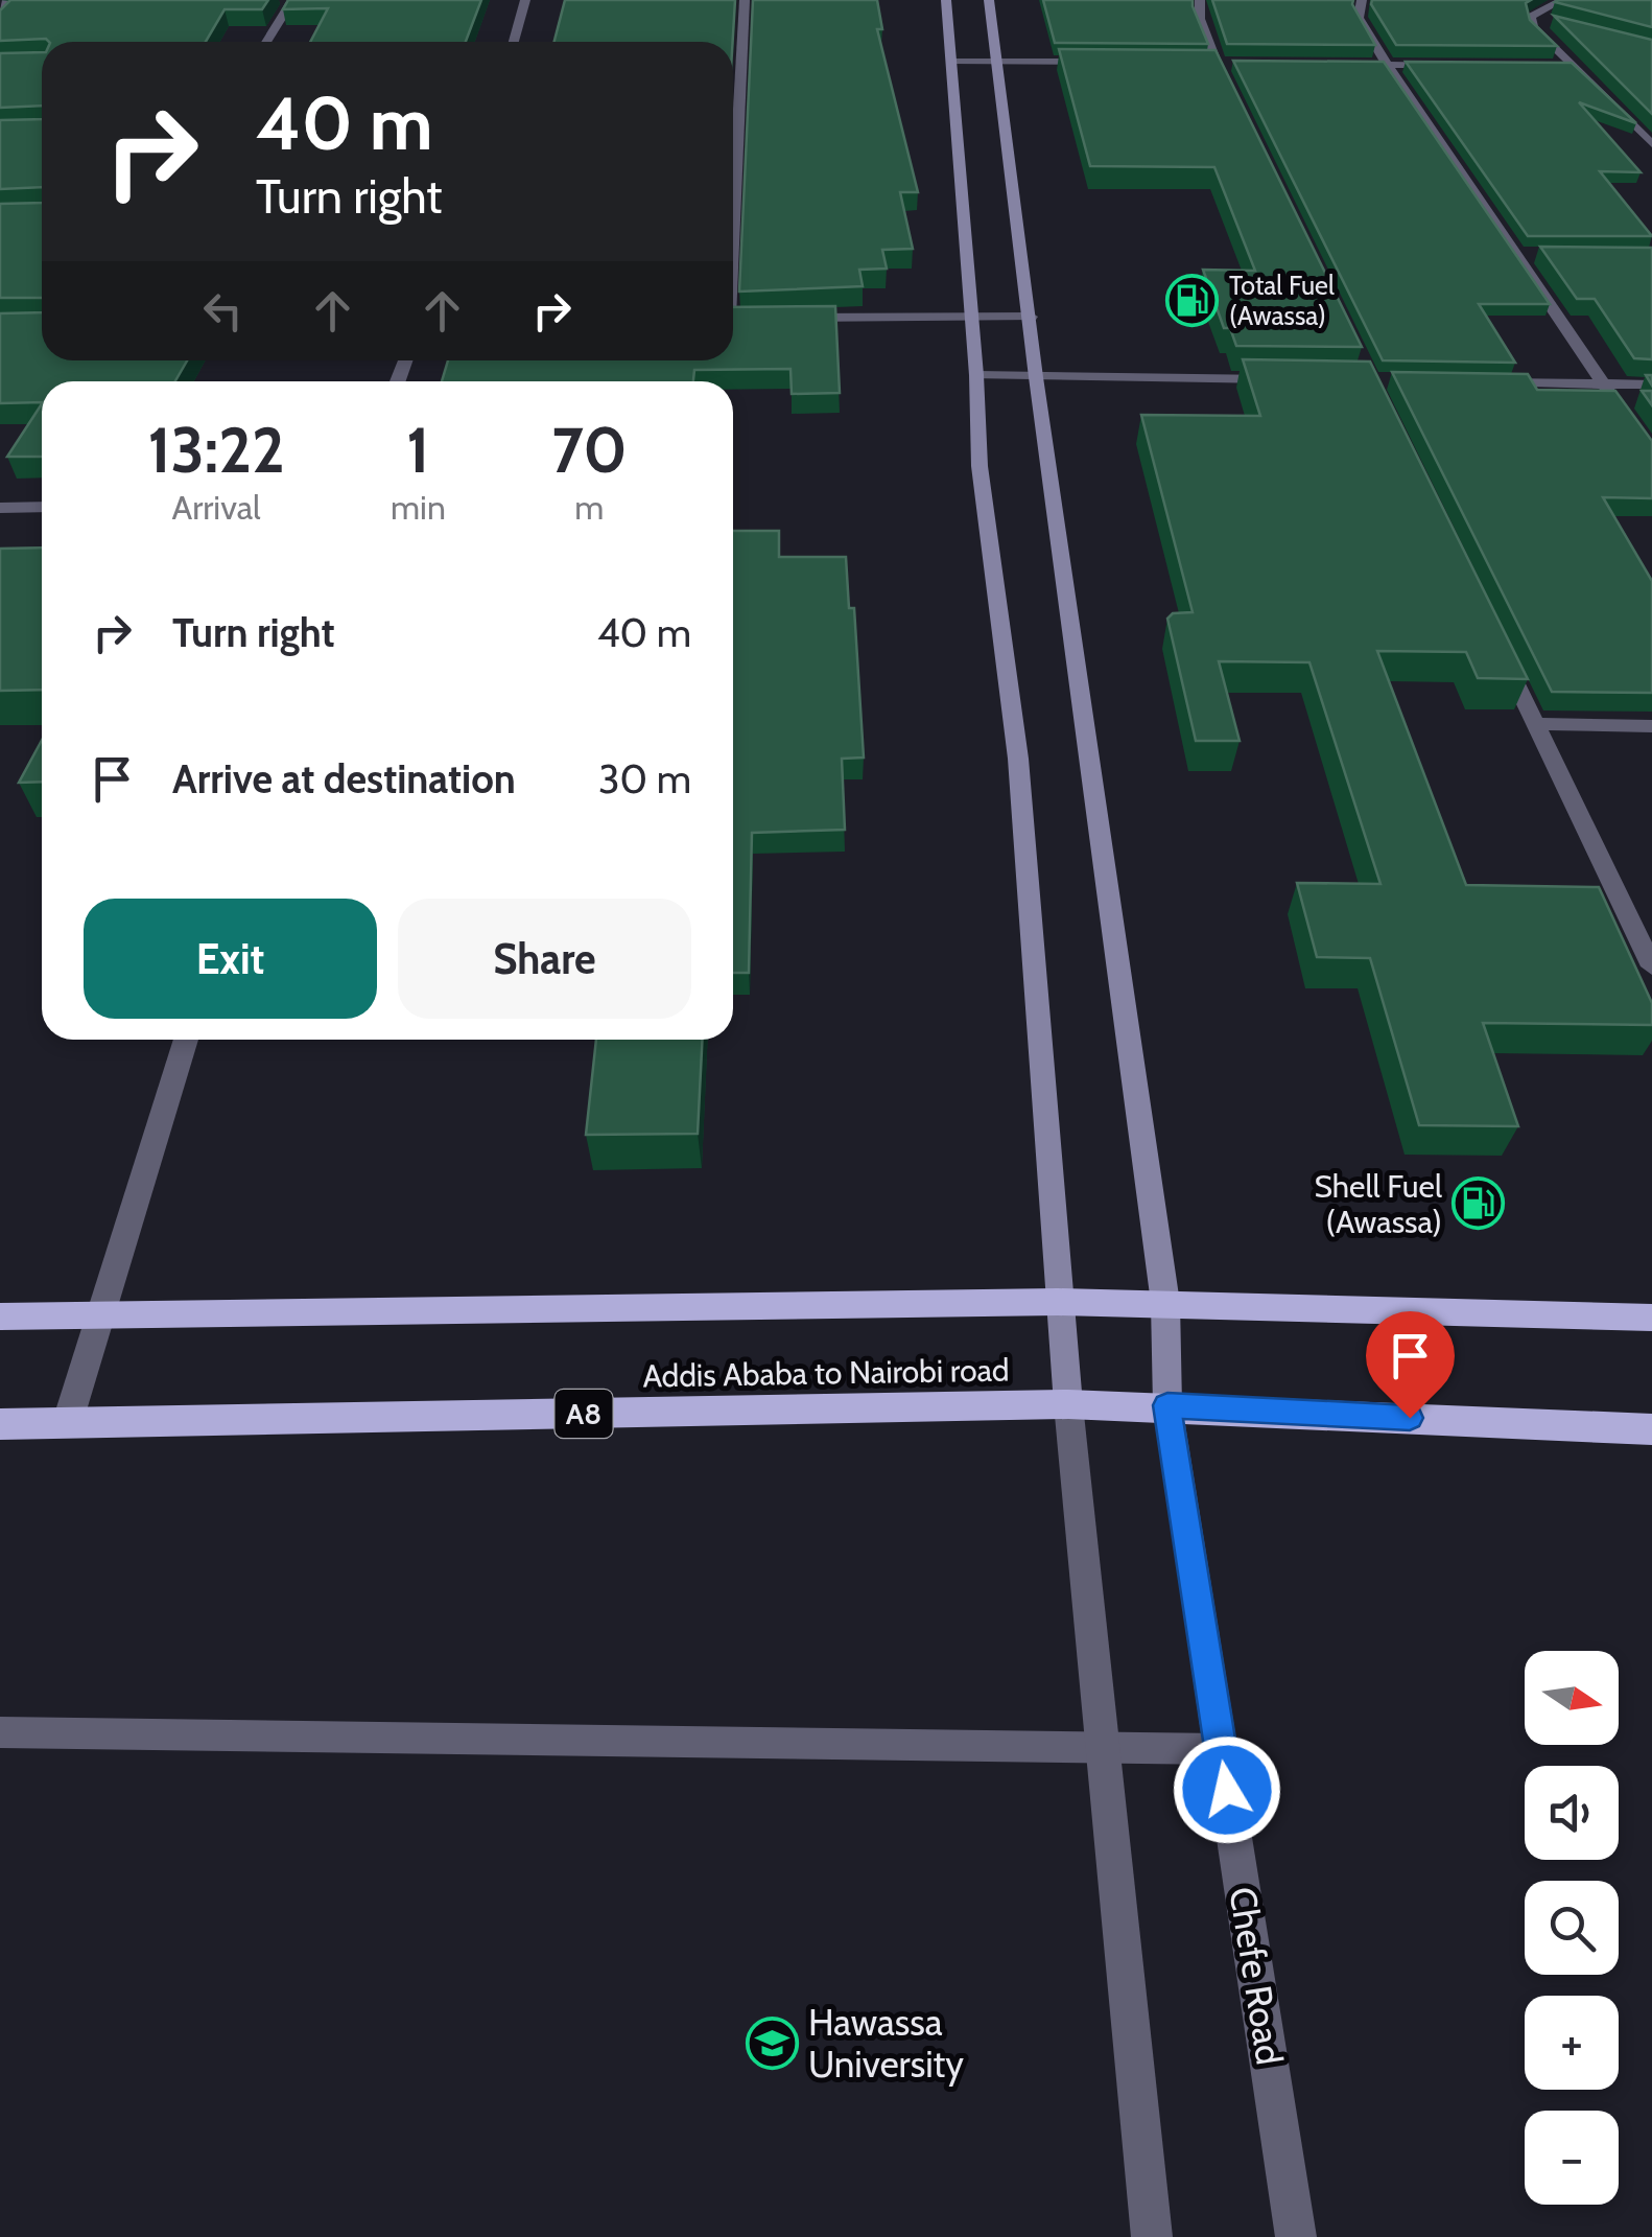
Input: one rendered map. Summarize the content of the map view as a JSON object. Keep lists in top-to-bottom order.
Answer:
{
  "streets": {
    "highway": ["Addis Ababa to Nairobi road", "A8"],
    "street": ["Chefe Road"]
  },
  "crossings": [
    ["Addis Ababa to Nairobi road", "Chefe Road"]
  ],
  "places": {
    "fuel station": ["Total Fuel (Awassa)", "Shell Fuel (Awassa)"],
    "school or university": ["Hawassa University"]
  },
  "north": "right",
  "page": {
    "turn": ["40 m", "Turn right"],
    "eta": [
      "13:22",
      "Arrival",
      "1",
      "min",
      "70",
      "m"
    ],
    "list": [
      {
        "name": "Turn right",
        "value": "40 m"
      },
      {
        "name": "Arrive at destination",
        "value": "30 m"
      }
    ],
    "buttons": ["Exit", "Share"],
    "map_buttons": ["+", "−"]
  }
}
